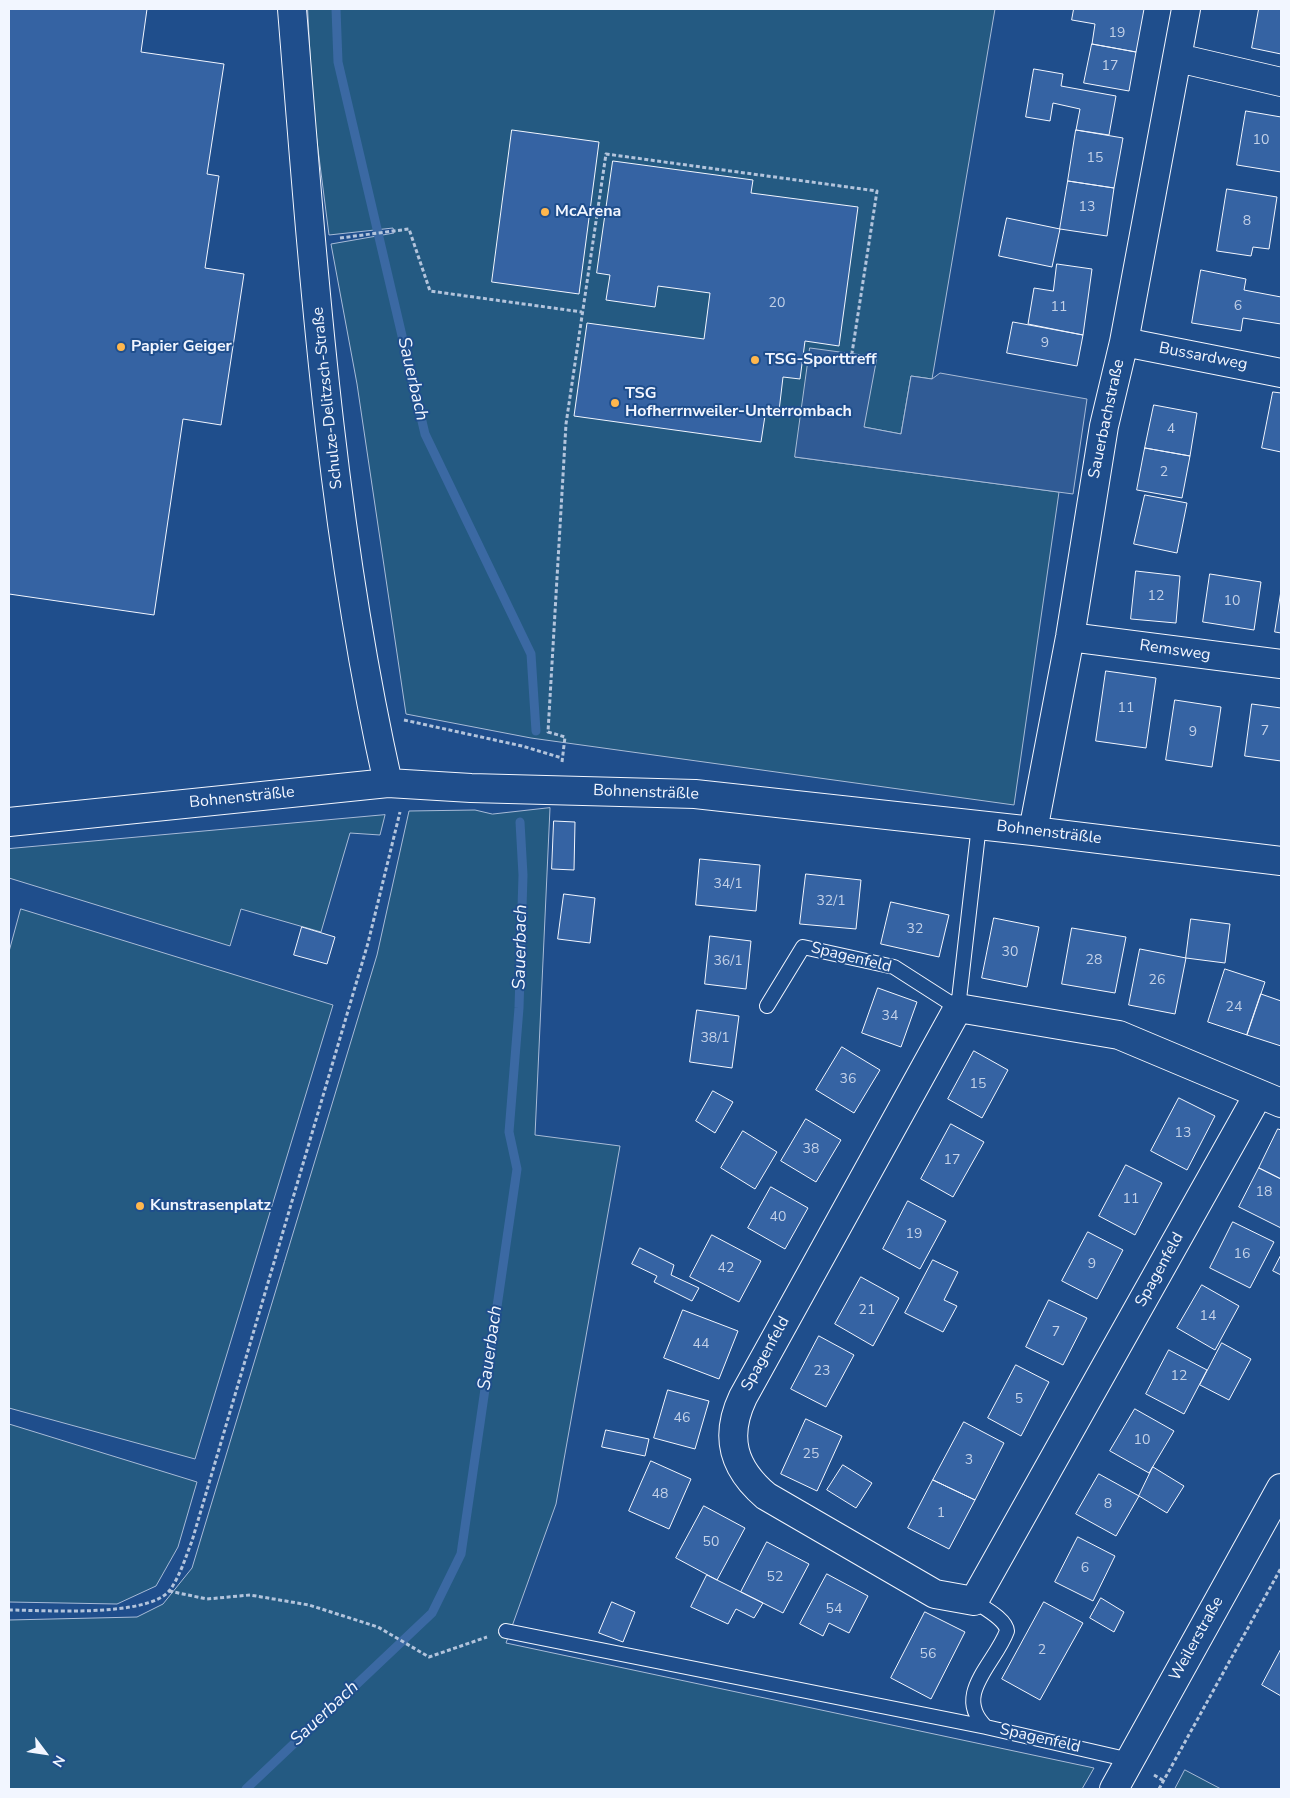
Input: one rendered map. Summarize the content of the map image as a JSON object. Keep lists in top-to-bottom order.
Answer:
{
  "streets": {
    "street": [
      "Bussardweg",
      "Schulze-Delitzsch-Straße",
      "Sauerbachstraße",
      "Remsweg",
      "Bohnensträßle",
      "Spagenfeld",
      "Weilerstraße"
    ]
  },
  "crossings": [
    ["Bussardweg", "Sauerbachstraße"],
    ["Schulze-Delitzsch-Straße", "Bohnensträßle"],
    ["Sauerbachstraße", "Remsweg"],
    ["Sauerbachstraße", "Bohnensträßle"],
    ["Bohnensträßle", "Spagenfeld"],
    ["Spagenfeld", "Weilerstraße"]
  ],
  "water": ["Sauerbach"],
  "places": [
    "McArena",
    "Papier Geiger",
    "TSG-Sporttreff",
    "TSG Hofherrnweiler-Unterrombach",
    "Kunstrasenplatz"
  ],
  "house_numbers": [
    "19",
    "17",
    "10",
    "15",
    "13",
    "8",
    "20",
    "6",
    "11",
    "9",
    "4",
    "2",
    "12",
    "10",
    "11",
    "7",
    "9",
    "34/1",
    "32/1",
    "32",
    "30",
    "28",
    "36/1",
    "26",
    "24",
    "34",
    "38/1",
    "36",
    "15",
    "13",
    "38",
    "17",
    "18",
    "11",
    "40",
    "19",
    "16",
    "9",
    "42",
    "21",
    "14",
    "7",
    "44",
    "23",
    "12",
    "5",
    "46",
    "10",
    "25",
    "3",
    "48",
    "8",
    "1",
    "50",
    "6",
    "52",
    "54",
    "2",
    "56"
  ],
  "north": "bottom right"
}
